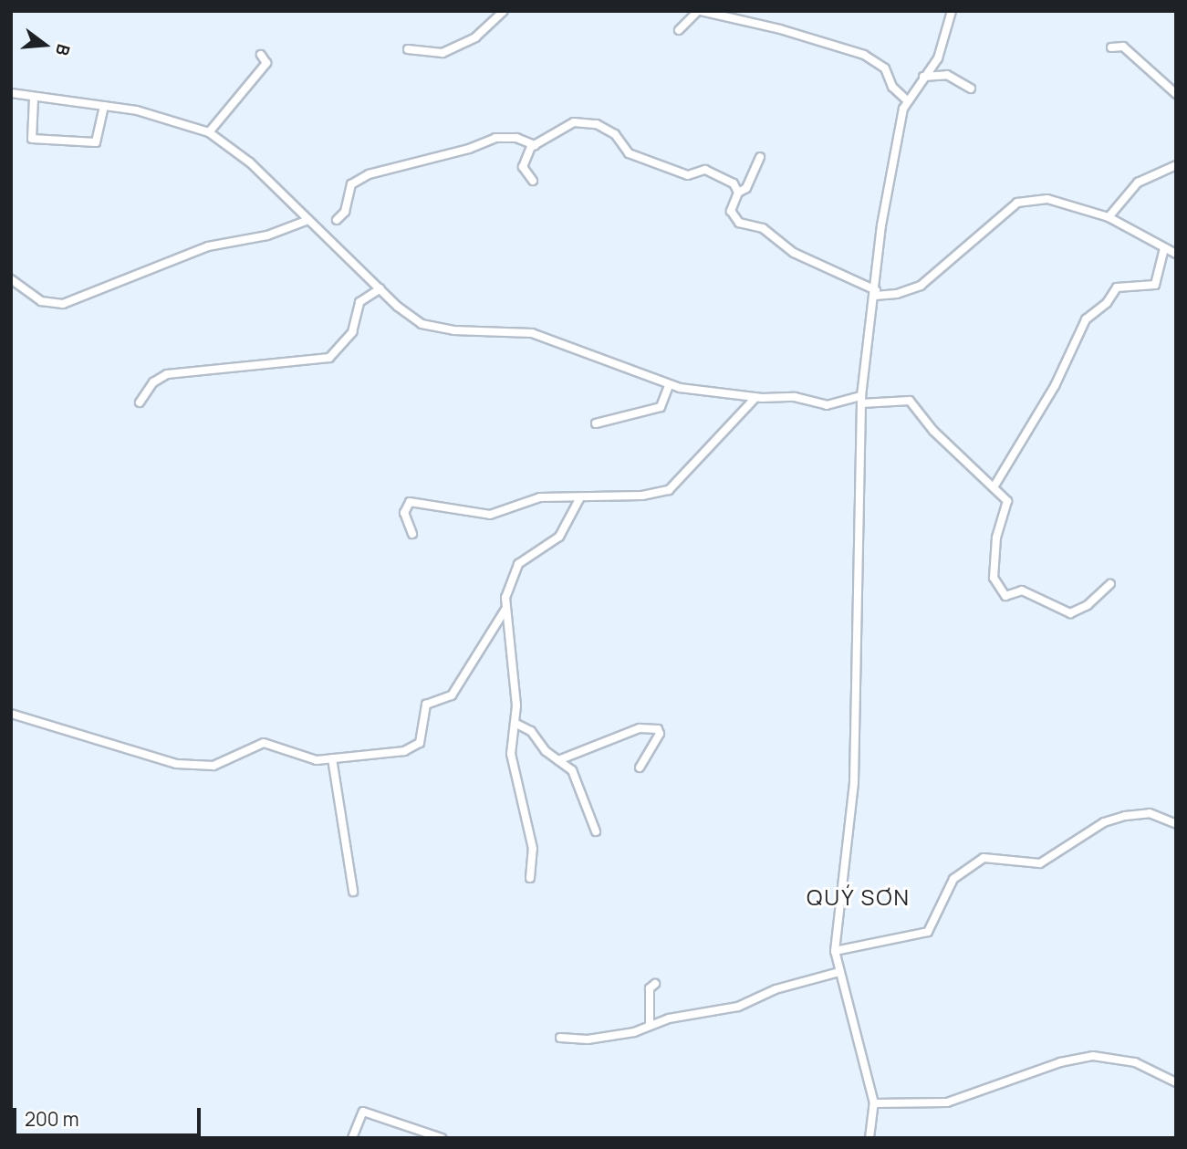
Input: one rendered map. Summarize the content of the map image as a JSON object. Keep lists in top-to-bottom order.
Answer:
{
  "districts": ["QUÝ SƠN"],
  "scale_bar": "200 m",
  "north": "right"
}
